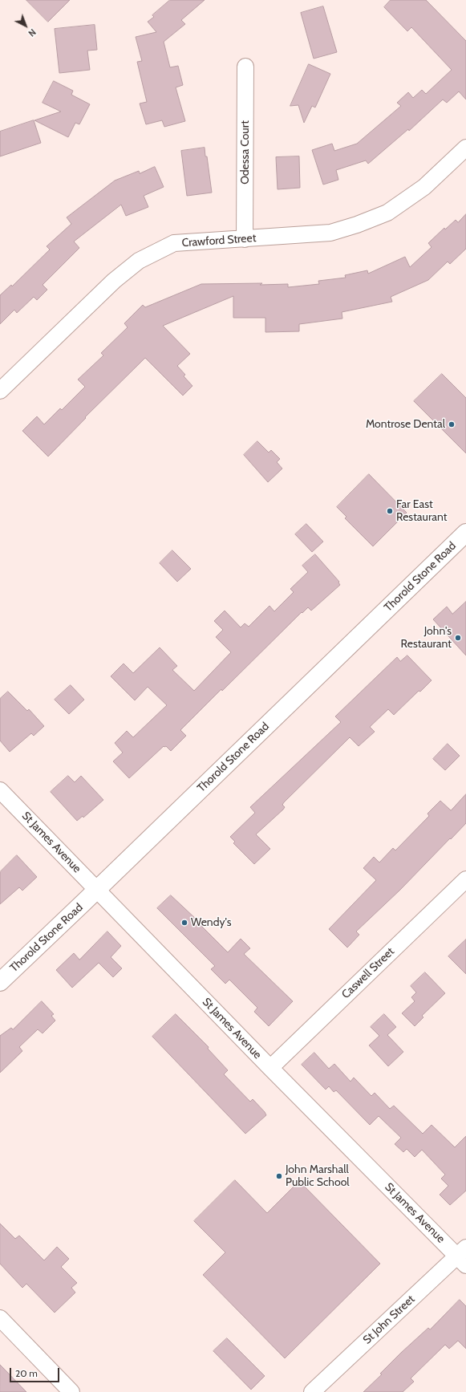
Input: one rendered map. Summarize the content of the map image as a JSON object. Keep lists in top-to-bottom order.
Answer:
{
  "streets": {
    "main road": ["Thorold Stone Road"],
    "street": [
      "Odessa Court",
      "Crawford Street",
      "St James Avenue",
      "Caswell Street",
      "St John Street"
    ]
  },
  "crossings": [
    ["Odessa Court", "Crawford Street"],
    ["Thorold Stone Road", "St James Avenue"],
    ["St James Avenue", "Caswell Street"],
    ["St James Avenue", "St John Street"]
  ],
  "places": [
    "Montrose Dental",
    "Far East Restaurant",
    "John's Restaurant",
    "Wendy's",
    "John Marshall Public School"
  ],
  "scale_bar": "20 m",
  "north": "bottom right"
}
